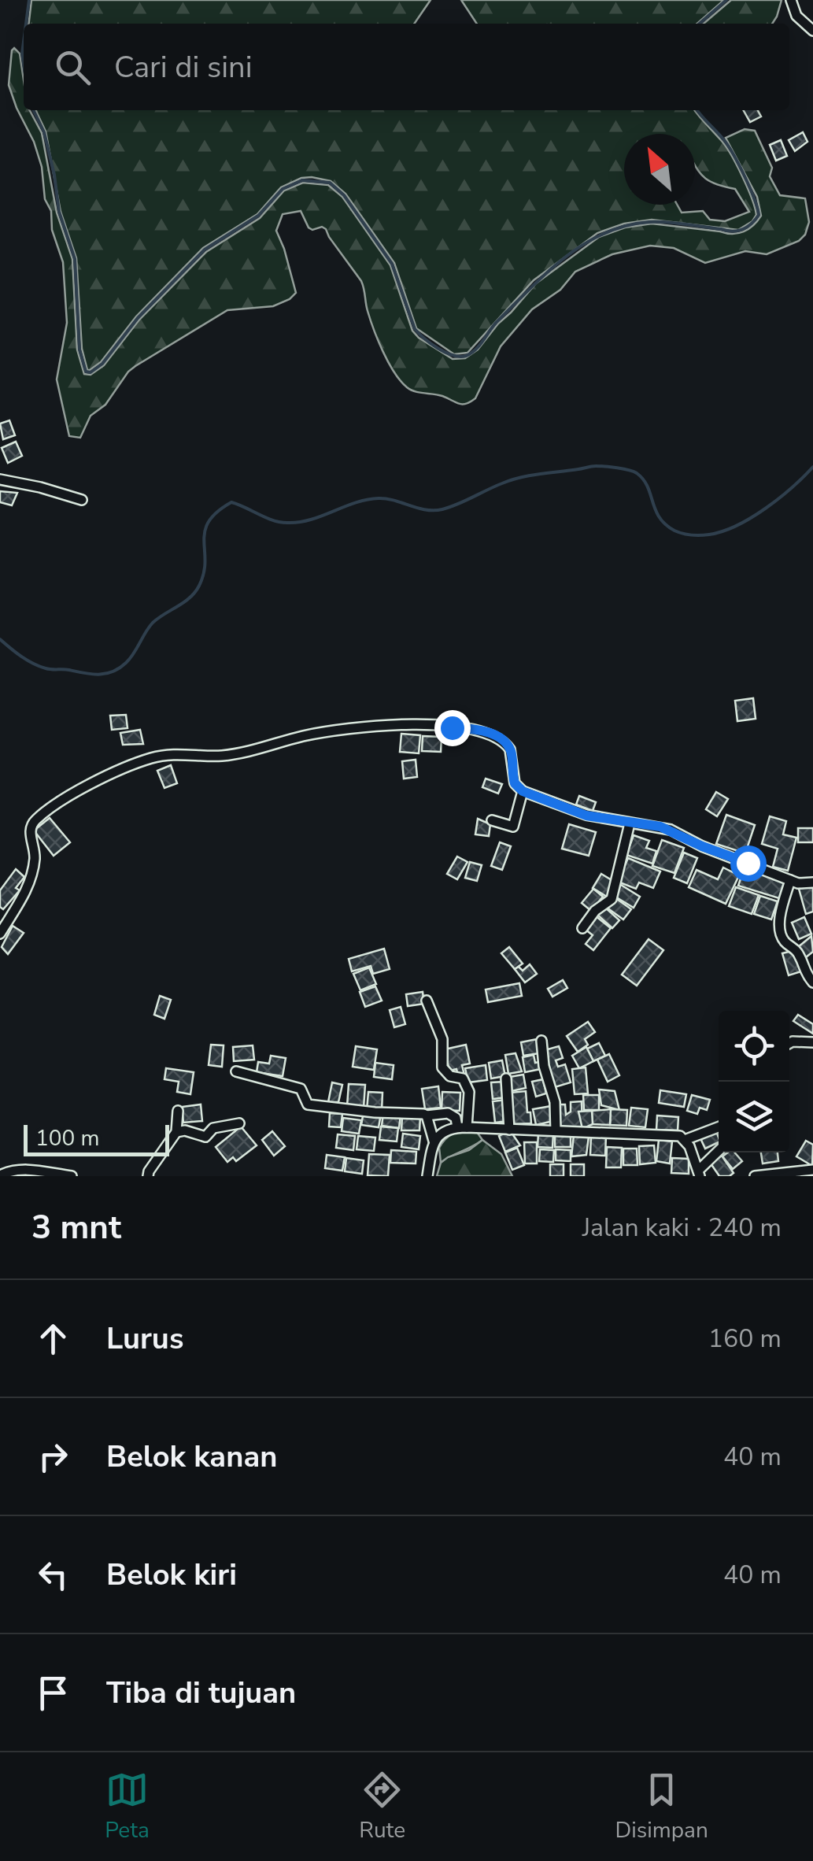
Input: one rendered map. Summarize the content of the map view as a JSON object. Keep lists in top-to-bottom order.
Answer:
{
  "scale_bar": "100 m",
  "north": "top left",
  "page": {
    "search": "Cari di sini",
    "scale": "100 m",
    "heading": ["3 mnt", "Jalan kaki · 240 m"],
    "list": [
      ["Lurus", "160 m"],
      ["Belok kanan", "40 m"],
      ["Belok kiri", "40 m"],
      "Tiba di tujuan"
    ],
    "nav": ["Peta", "Rute", "Disimpan"]
  }
}
